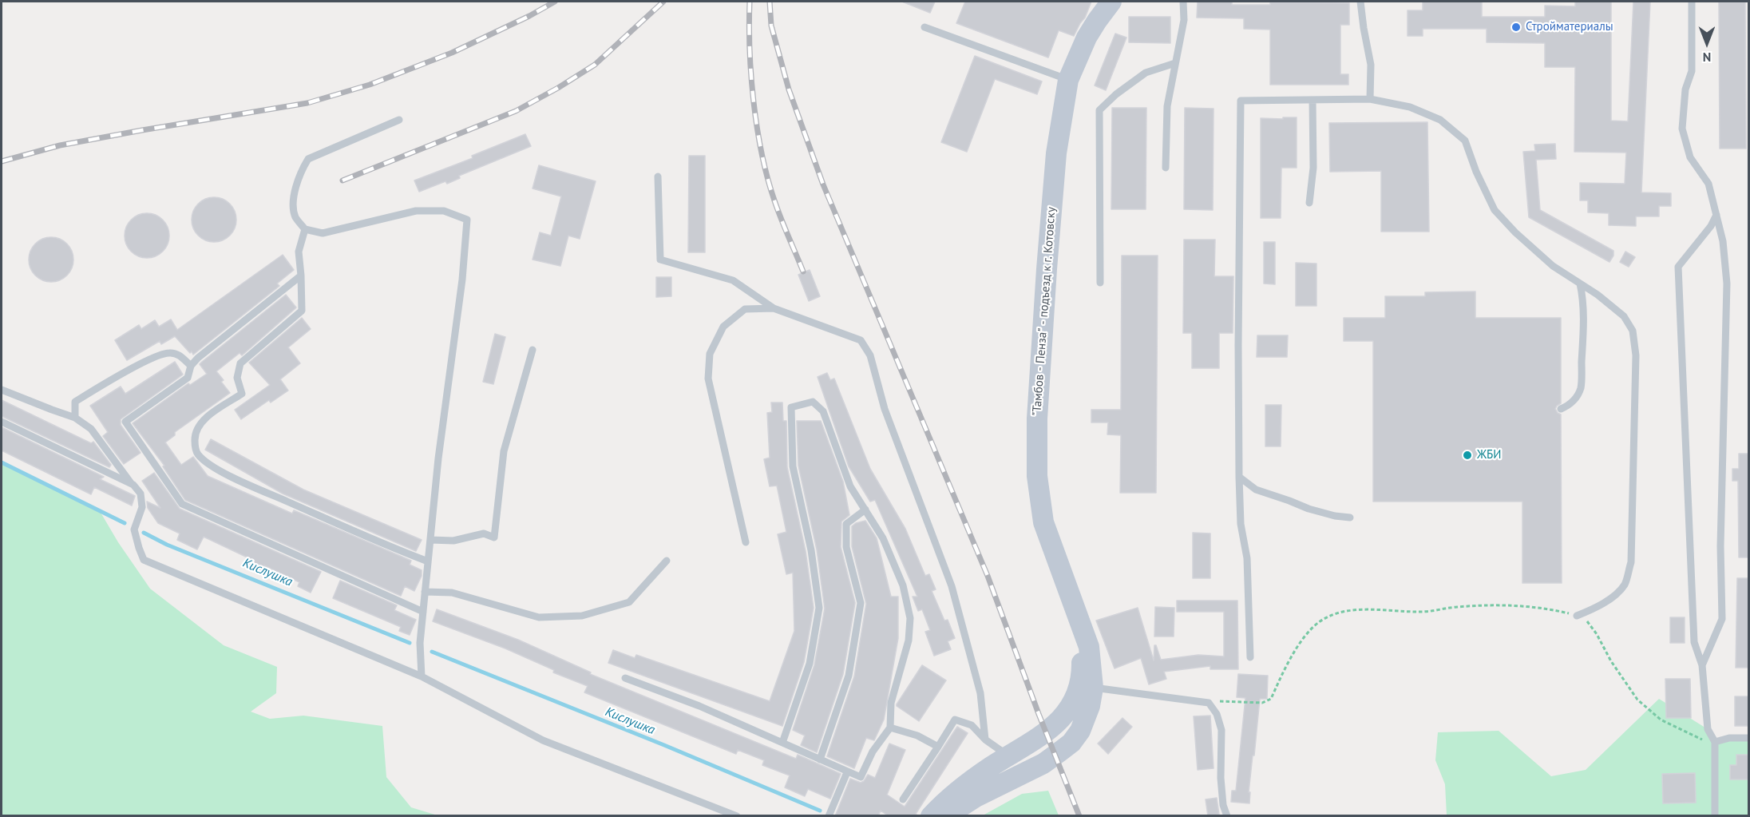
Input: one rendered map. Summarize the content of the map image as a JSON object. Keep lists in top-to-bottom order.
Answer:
{
  "streets": {
    "main road": ["\"Тамбов - Пенза\" - подъезд к г. Котовску"]
  },
  "water": ["Кислушка"],
  "places": ["Стройматериалы", "ЖБИ"],
  "north": "bottom"
}
